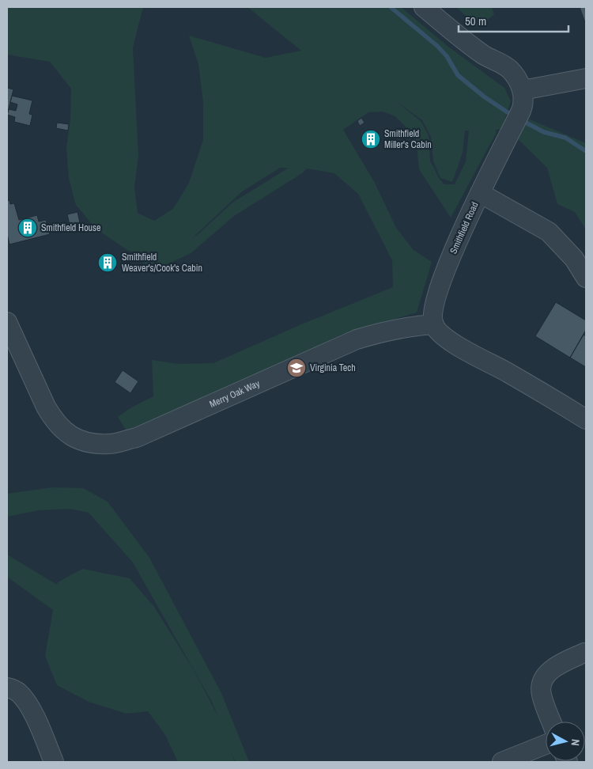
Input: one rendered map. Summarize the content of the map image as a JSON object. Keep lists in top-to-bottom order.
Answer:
{
  "streets": {
    "street": ["Smithfield Road", "Merry Oak Way"]
  },
  "crossings": [
    ["Smithfield Road", "Merry Oak Way"]
  ],
  "places": {
    "building": ["Smithfield Miller's Cabin", "Smithfield House", "Smithfield Weaver's/Cook's Cabin"],
    "school or university": ["Virginia Tech"]
  },
  "scale_bar": "50 m",
  "north": "right"
}
